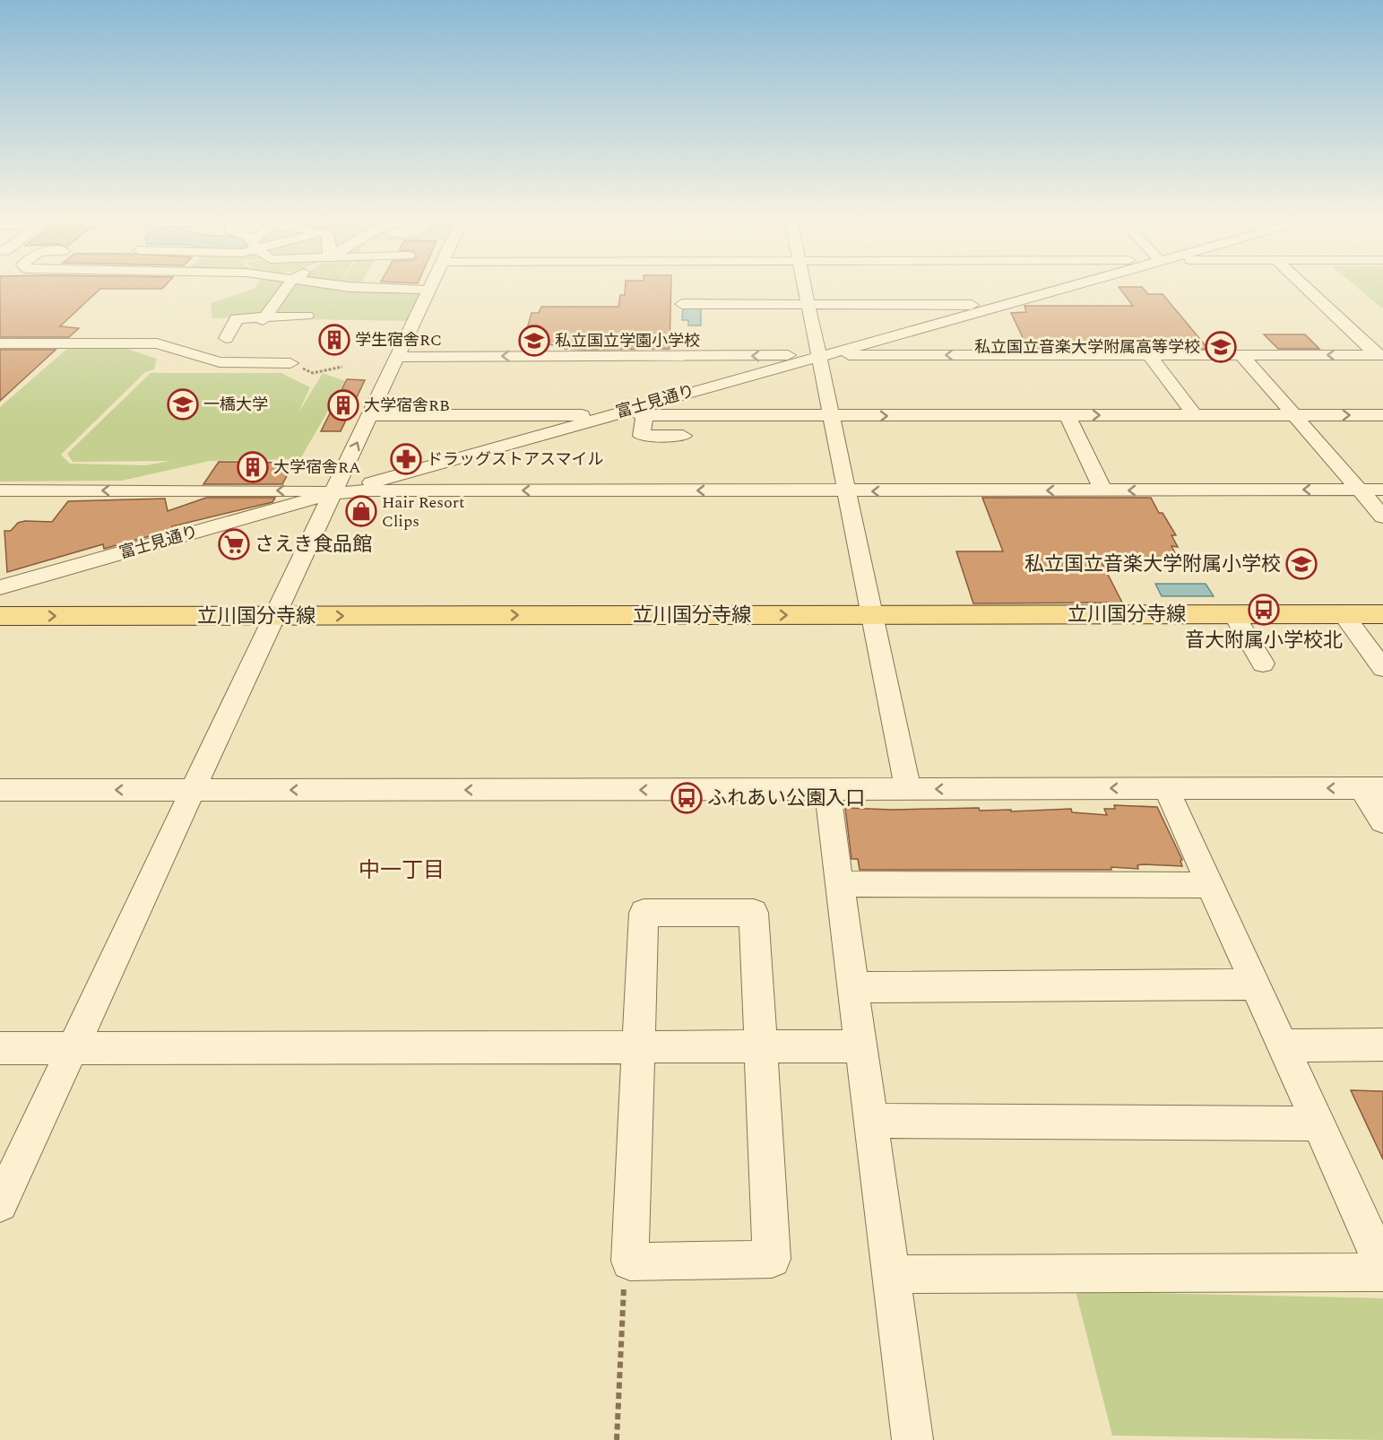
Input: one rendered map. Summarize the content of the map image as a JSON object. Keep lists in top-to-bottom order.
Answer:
{
  "streets": {
    "main road": ["立川国分寺線"],
    "street": ["富士見通り"]
  },
  "one_way": ["立川国分寺線"],
  "districts": ["中一丁目"],
  "places": {
    "building": ["学生宿舎RC", "大学宿舎RB", "大学宿舎RA"],
    "school or university": [
      "私立国立学園小学校",
      "私立国立音楽大学附属高等学校",
      "一橋大学",
      "私立国立音楽大学附属小学校"
    ],
    "pharmacy": ["ドラッグストアスマイル"],
    "shop": ["Hair Resort Clips"],
    "supermarket": ["さえき食品館"],
    "bus stop": ["音大附属小学校北", "ふれあい公園入口"]
  }
}
